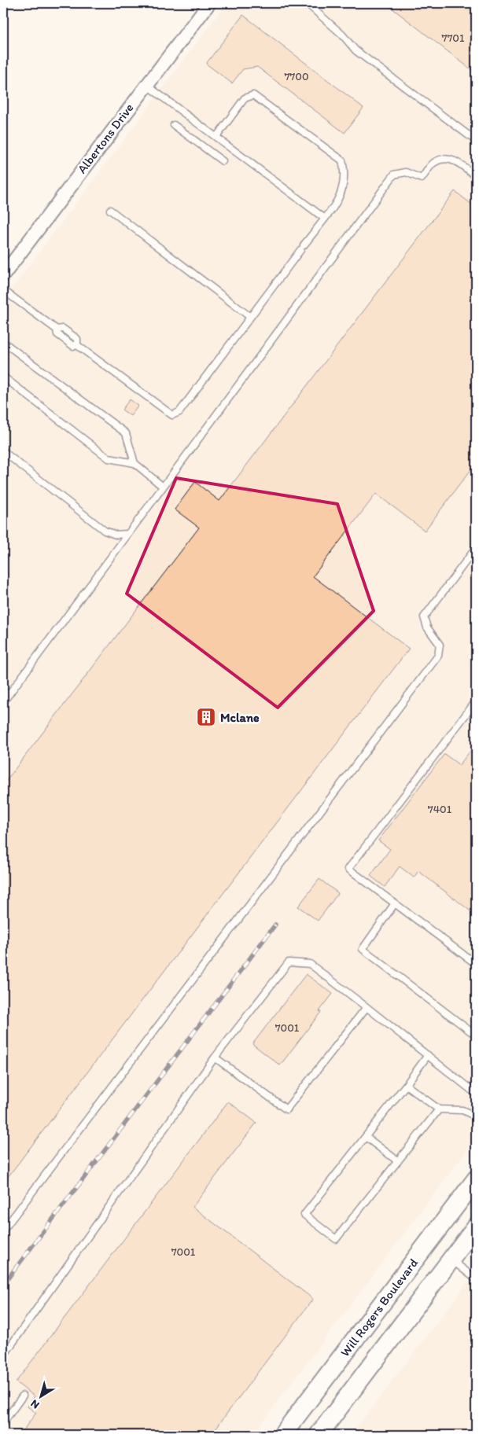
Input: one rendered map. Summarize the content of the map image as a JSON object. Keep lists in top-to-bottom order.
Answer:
{
  "streets": {
    "main road": ["Will Rogers Boulevard"],
    "street": ["Albertons Drive"]
  },
  "places": {
    "building": ["Mclane"]
  },
  "house_numbers": [
    "7701",
    "7700",
    "7401",
    "7001",
    "7001"
  ],
  "north": "bottom left"
}
